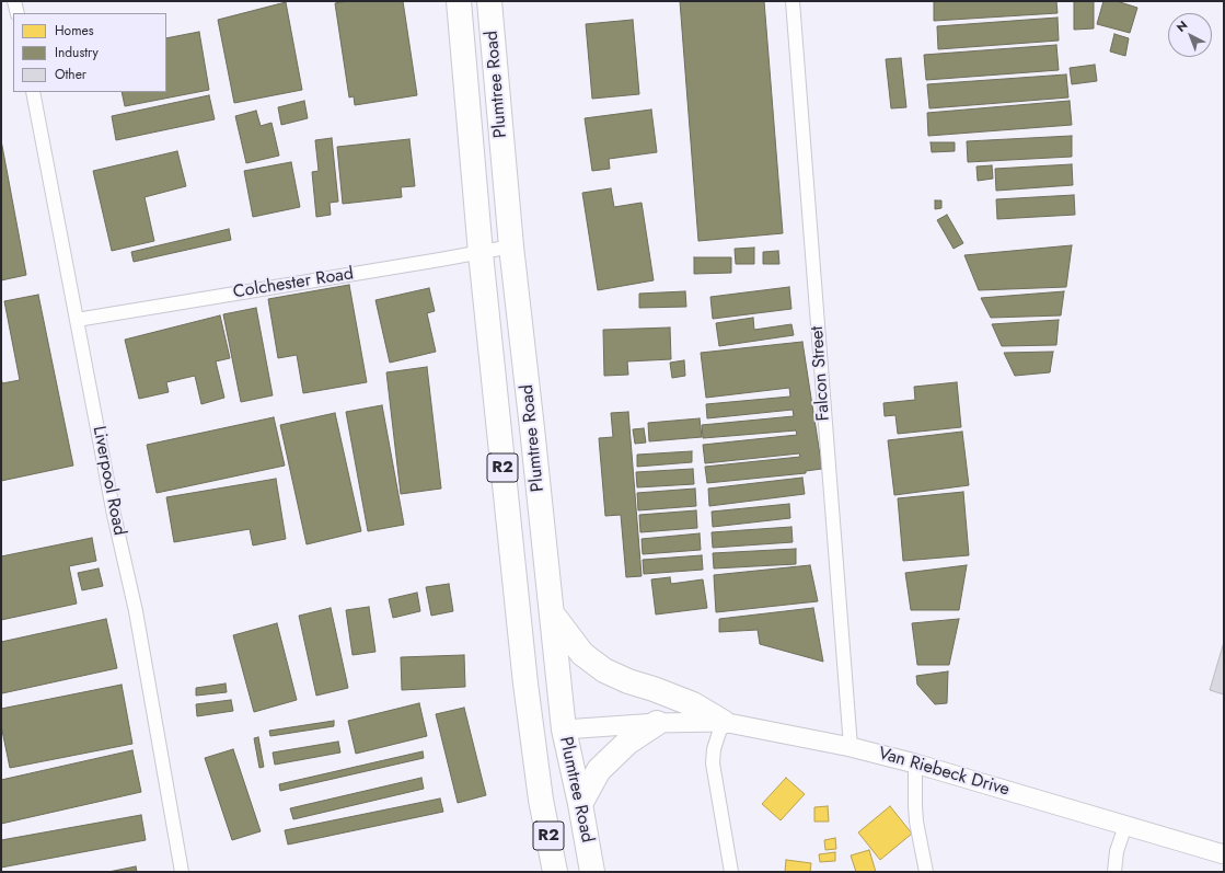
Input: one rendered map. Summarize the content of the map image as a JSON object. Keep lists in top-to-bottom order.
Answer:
{
  "streets": {
    "highway": ["Plumtree Road", "R2"],
    "street": [
      "Colchester Road",
      "Falcon Street",
      "Liverpool Road",
      "Van Riebeck Drive"
    ]
  },
  "crossings": [
    ["Plumtree Road", "Colchester Road"],
    ["Plumtree Road", "Van Riebeck Drive"],
    ["Colchester Road", "Liverpool Road"],
    ["Falcon Street", "Van Riebeck Drive"]
  ],
  "legend": ["Homes", "Industry", "Other"],
  "north": "top left"
}
